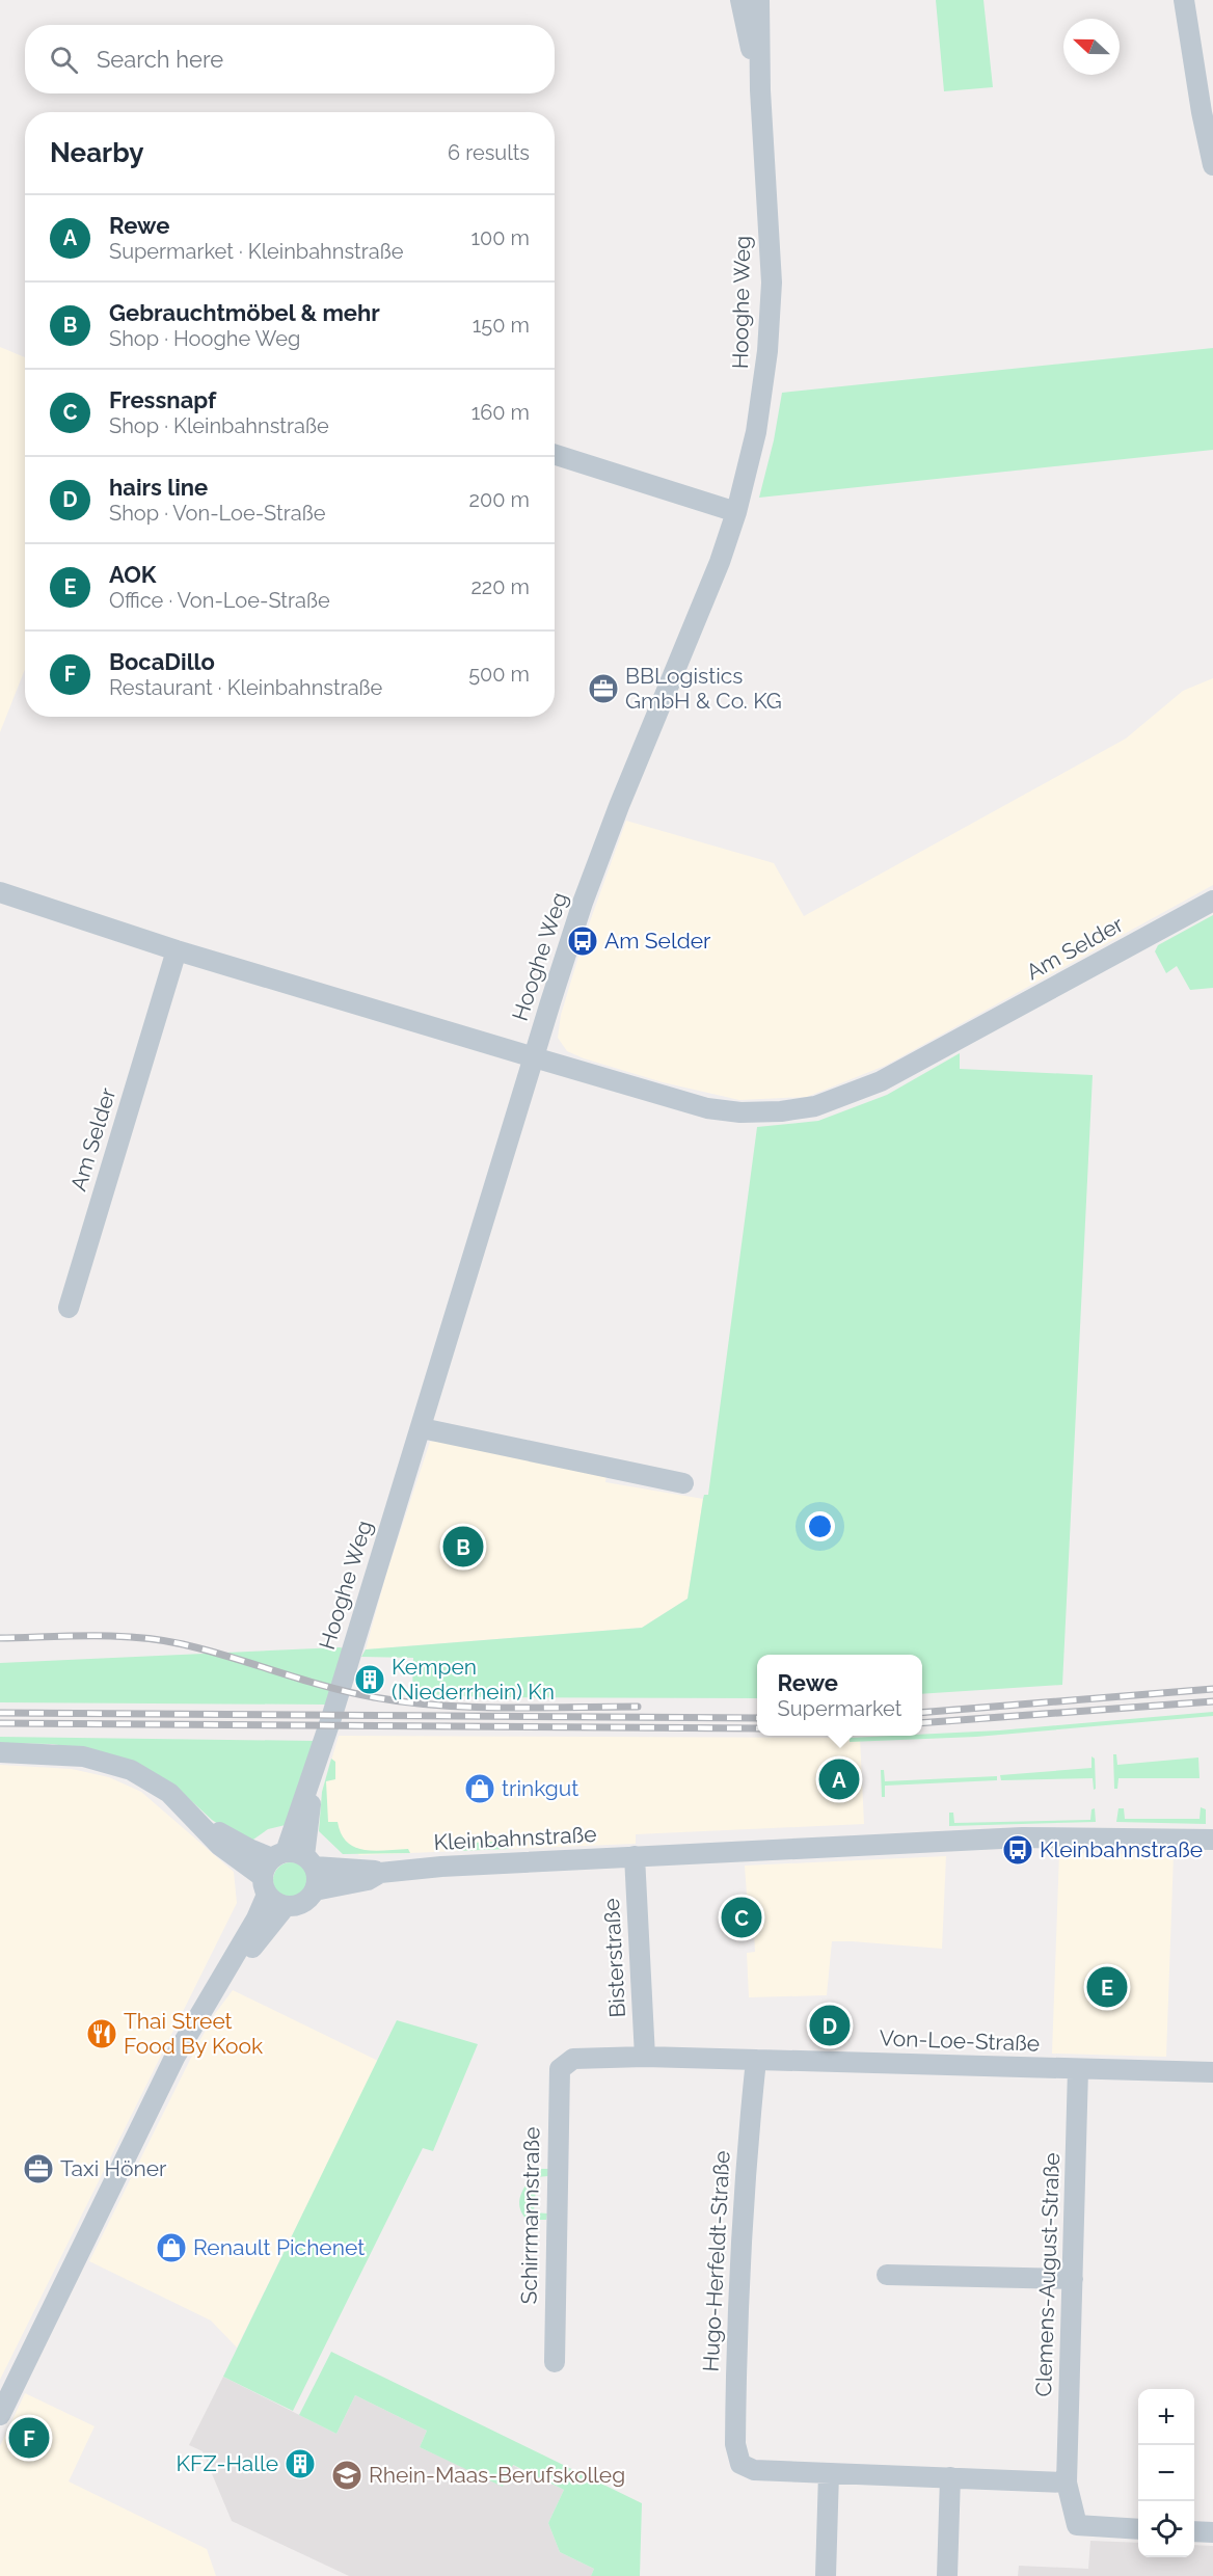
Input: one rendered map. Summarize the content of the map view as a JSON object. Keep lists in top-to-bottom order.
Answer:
{
  "streets": {
    "street": [
      "Hooghe Weg",
      "Am Selder",
      "Kleinbahnstraße",
      "Bisterstraße",
      "Von-Loe-Straße",
      "Schirrmannstraße",
      "Hugo-Herfeldt-Straße",
      "Clemens-August-Straße"
    ]
  },
  "crossings": [
    ["Hooghe Weg", "Am Selder"],
    ["Hooghe Weg", "Kleinbahnstraße"],
    ["Kleinbahnstraße", "Bisterstraße"],
    ["Bisterstraße", "Von-Loe-Straße"],
    ["Von-Loe-Straße", "Schirrmannstraße"],
    ["Von-Loe-Straße", "Hugo-Herfeldt-Straße"],
    ["Von-Loe-Straße", "Clemens-August-Straße"]
  ],
  "places": {
    "office": ["BBLogistics GmbH & Co. KG", "Taxi Höner"],
    "bus stop": ["Am Selder", "Kleinbahnstraße"],
    "building": ["Kempen (Niederrhein) Kn", "KFZ-Halle"],
    "shop": ["trinkgut", "Renault Pichenet"],
    "restaurant": ["Thai Street Food By Kook"],
    "school or university": ["Rhein-Maas-Berufskolleg"]
  },
  "north": "left",
  "page": {
    "search": "Search here",
    "heading": ["Nearby", "6 results"],
    "list": [
      {
        "mark": "A",
        "name": "Rewe",
        "note": "Supermarket · Kleinbahnstraße",
        "value": "100 m"
      },
      {
        "mark": "B",
        "name": "Gebrauchtmöbel & mehr",
        "note": "Shop · Hooghe Weg",
        "value": "150 m"
      },
      {
        "mark": "C",
        "name": "Fressnapf",
        "note": "Shop · Kleinbahnstraße",
        "value": "160 m"
      },
      {
        "mark": "D",
        "name": "hairs line",
        "note": "Shop · Von-Loe-Straße",
        "value": "200 m"
      },
      {
        "mark": "E",
        "name": "AOK",
        "note": "Office · Von-Loe-Straße",
        "value": "220 m"
      },
      {
        "mark": "F",
        "name": "BocaDillo",
        "note": "Restaurant · Kleinbahnstraße",
        "value": "500 m"
      }
    ],
    "pins": [
      "B",
      "A",
      "C",
      "E",
      "D",
      "F"
    ],
    "popup": ["Rewe", "Supermarket"],
    "map_buttons": ["+", "−"]
  }
}
